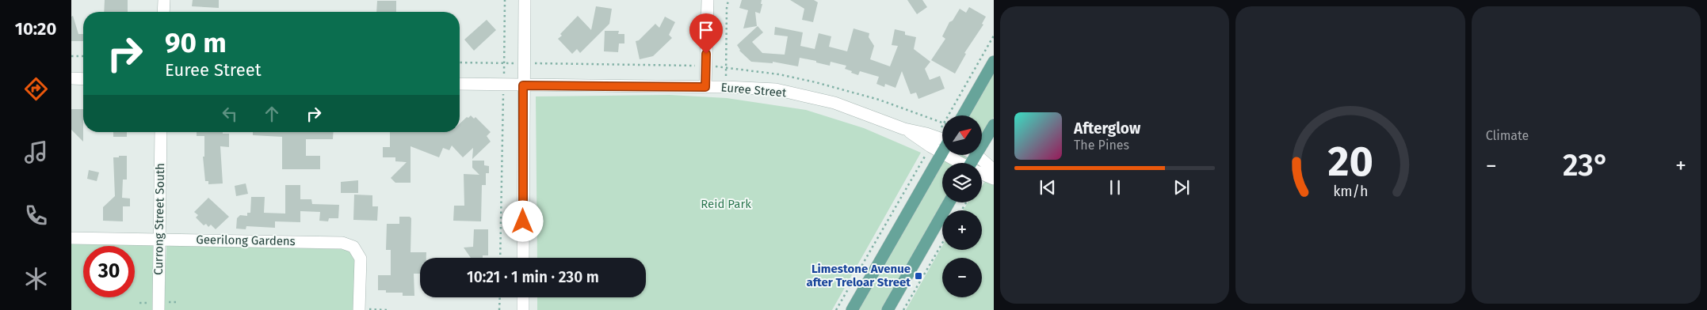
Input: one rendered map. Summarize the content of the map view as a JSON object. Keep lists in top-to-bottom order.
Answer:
{
  "streets": {
    "street": ["Euree Street", "Currong Street South", "Geerilong Gardens"]
  },
  "crossings": [
    ["Currong Street South", "Geerilong Gardens"]
  ],
  "parks": ["Reid Park"],
  "places": {
    "transit": ["Limestone Avenue after Treloar Street"]
  },
  "north": "top right",
  "page": {
    "tabs": "10:20",
    "tile": "Climate",
    "turn": ["90 m", "Euree Street"],
    "song": ["Afterglow", "The Pines"],
    "map_buttons": ["+", "−"],
    "heat": ["−", "23°", "+"],
    "limit": "30",
    "trip": "10:21 · 1 min · 230 m",
    "gauge": ["20", "km/h"]
  }
}
